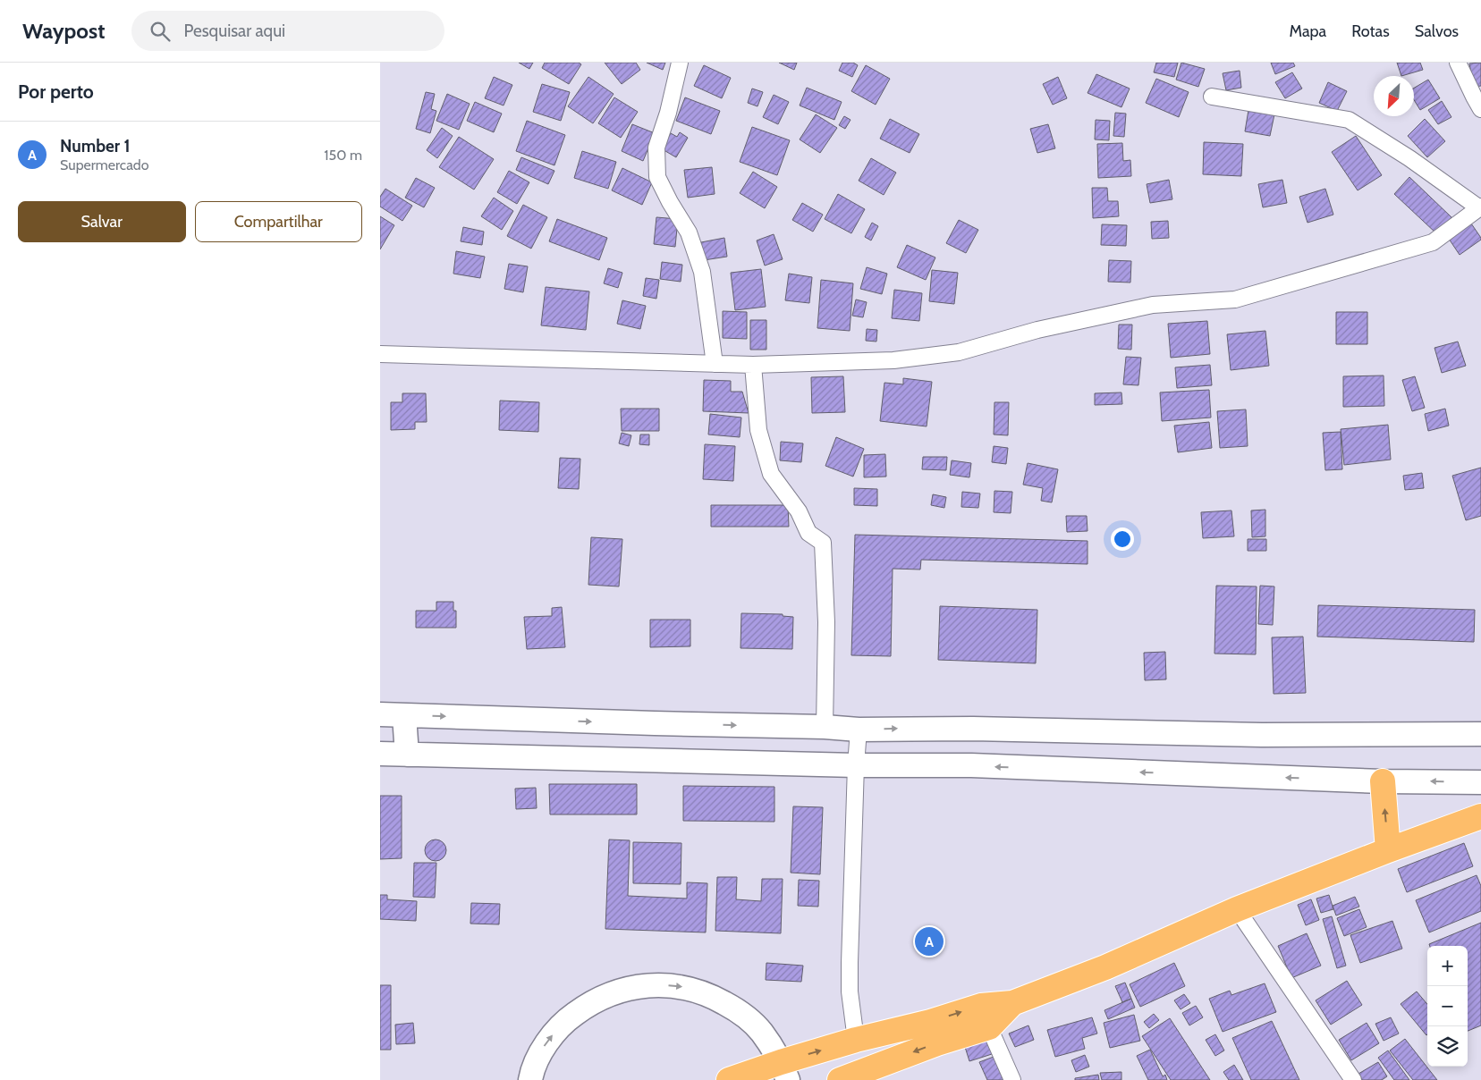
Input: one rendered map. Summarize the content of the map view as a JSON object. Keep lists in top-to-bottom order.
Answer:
{
  "north": "bottom left",
  "page": {
    "header": "Waypost",
    "search": "Pesquisar aqui",
    "nav": ["Mapa", "Rotas", "Salvos"],
    "heading": "Por perto",
    "list": [
      {
        "mark": "A",
        "name": "Number 1",
        "note": "Supermercado",
        "value": "150 m"
      }
    ],
    "buttons": ["Salvar", "Compartilhar"],
    "pins": "A",
    "map_buttons": ["+", "−"]
  }
}
